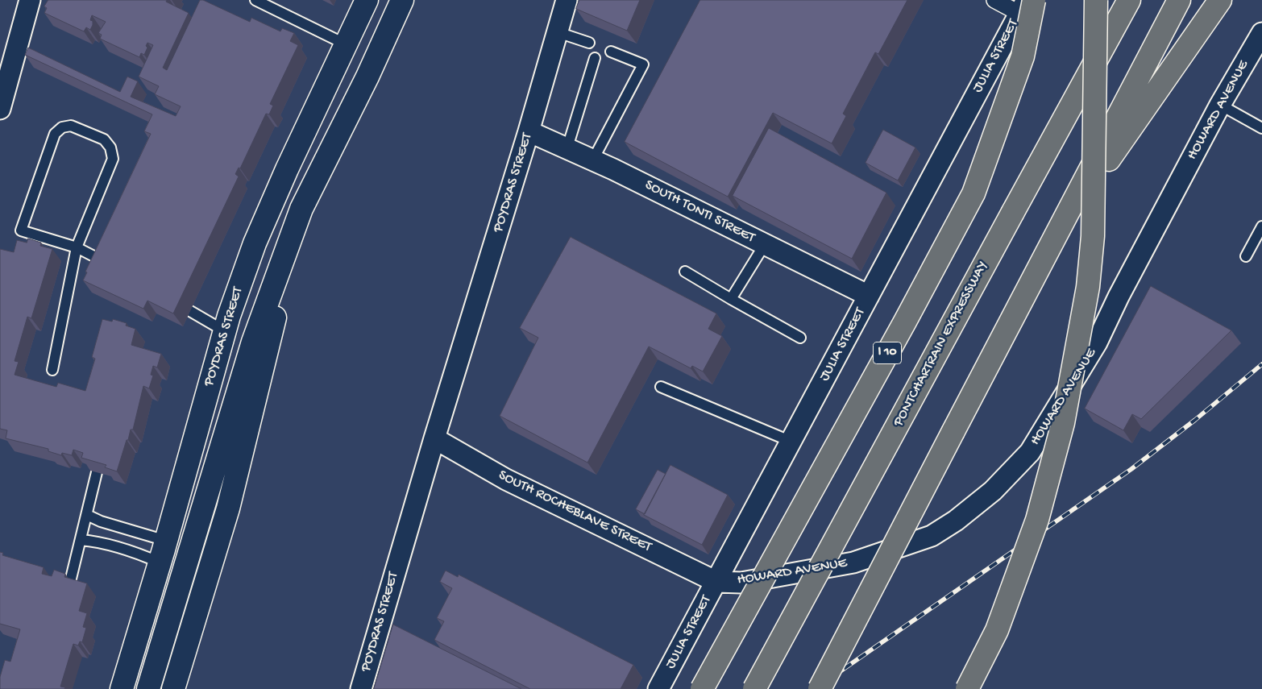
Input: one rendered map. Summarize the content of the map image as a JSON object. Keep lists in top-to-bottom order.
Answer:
{
  "streets": {
    "highway": ["PONTCHARTRAIN EXPRESSWAY", "I 10"],
    "main road": ["POYDRAS STREET"],
    "street": [
      "JULIA STREET",
      "HOWARD AVENUE",
      "SOUTH TONTI STREET",
      "SOUTH ROCHEBLAVE STREET"
    ]
  },
  "crossings": [
    ["JULIA STREET", "HOWARD AVENUE"],
    ["JULIA STREET", "SOUTH TONTI STREET"],
    ["JULIA STREET", "I 10"],
    ["JULIA STREET", "SOUTH ROCHEBLAVE STREET"],
    ["HOWARD AVENUE", "SOUTH ROCHEBLAVE STREET"],
    ["POYDRAS STREET", "SOUTH TONTI STREET"],
    ["POYDRAS STREET", "SOUTH ROCHEBLAVE STREET"]
  ]
}
